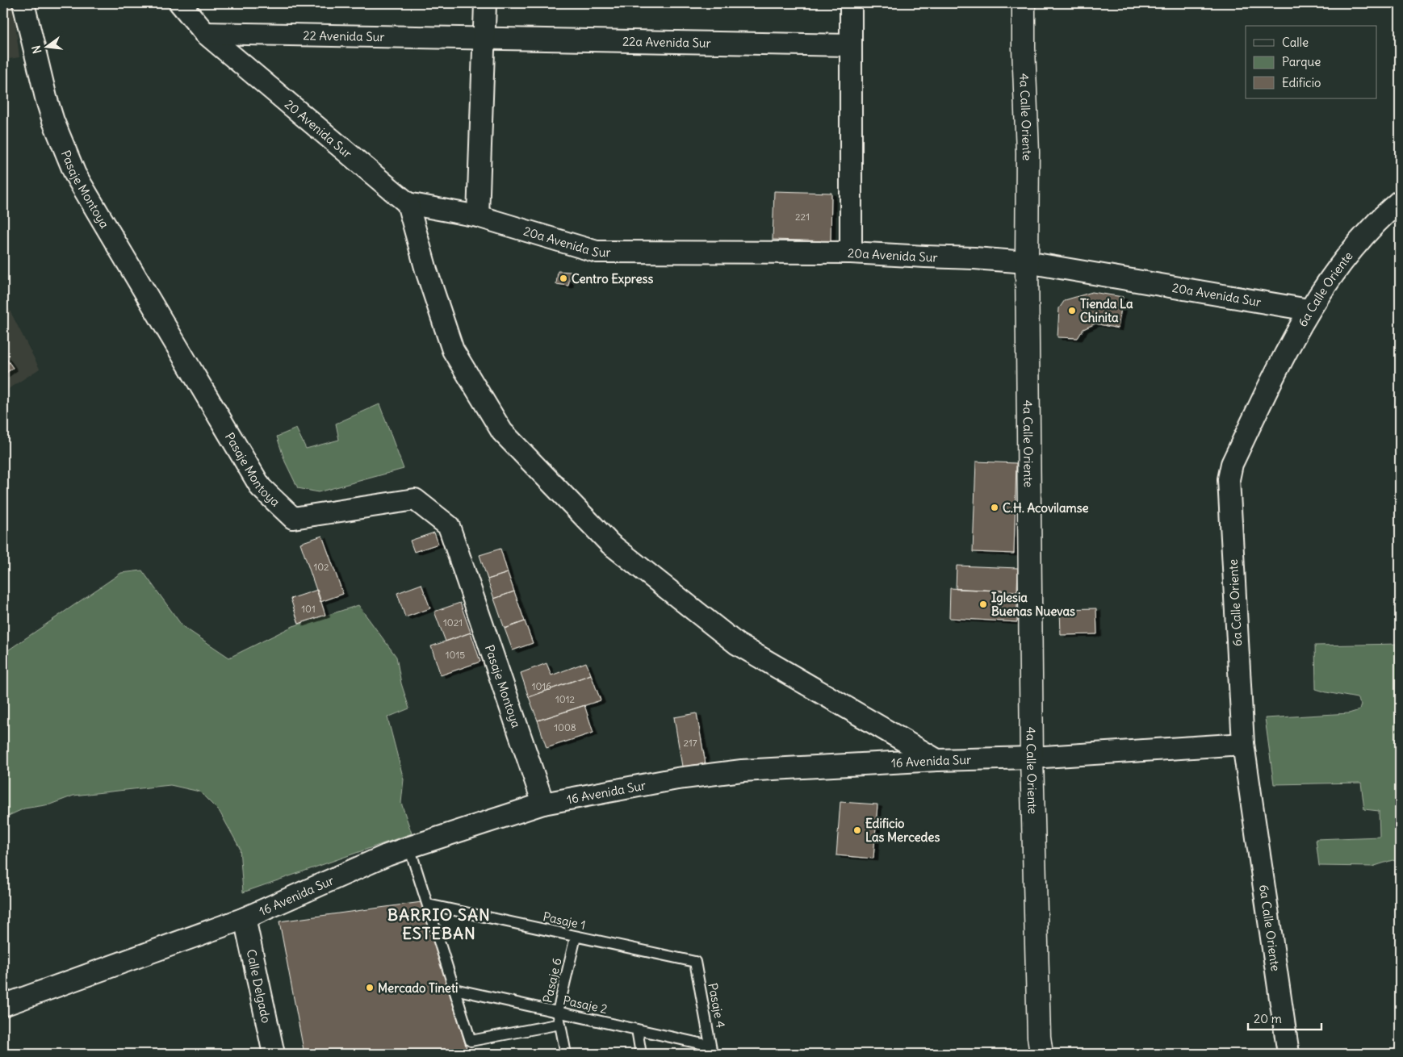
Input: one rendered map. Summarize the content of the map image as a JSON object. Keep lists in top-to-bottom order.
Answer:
{
  "streets": {
    "street": [
      "22 Avenida Sur",
      "22a Avenida Sur",
      "4a Calle Oriente",
      "20 Avenida Sur",
      "Pasaje Montoya",
      "20a Avenida Sur",
      "6a Calle Oriente",
      "16 Avenida Sur",
      "Calle Delgado"
    ],
    "lane": [
      "Pasaje 1",
      "Pasaje 6",
      "Pasaje 2",
      "Pasaje 4"
    ]
  },
  "crossings": [
    ["22 Avenida Sur", "22a Avenida Sur"],
    ["22 Avenida Sur", "20 Avenida Sur"],
    ["4a Calle Oriente", "20a Avenida Sur"],
    ["4a Calle Oriente", "16 Avenida Sur"],
    ["20 Avenida Sur", "20a Avenida Sur"],
    ["Pasaje Montoya", "16 Avenida Sur"],
    ["20a Avenida Sur", "6a Calle Oriente"],
    ["6a Calle Oriente", "16 Avenida Sur"],
    ["16 Avenida Sur", "Calle Delgado"],
    ["Pasaje 1", "Pasaje 6"],
    ["Pasaje 1", "Pasaje 4"],
    ["Pasaje 6", "Pasaje 2"],
    ["Pasaje 2", "Pasaje 4"]
  ],
  "districts": ["BARRIO SAN ESTEBAN"],
  "places": [
    "Centro Express",
    "Tienda La Chinita",
    "C.H. Acovilamse",
    "Iglesia Buenas Nuevas",
    "Edificio Las Mercedes",
    "Mercado Tineti"
  ],
  "house_numbers": [
    "221",
    "102",
    "101",
    "1021",
    "1015",
    "1016",
    "1012",
    "1008",
    "217"
  ],
  "legend": ["Calle", "Parque", "Edificio"],
  "scale_bar": "20 m",
  "north": "left"
}
